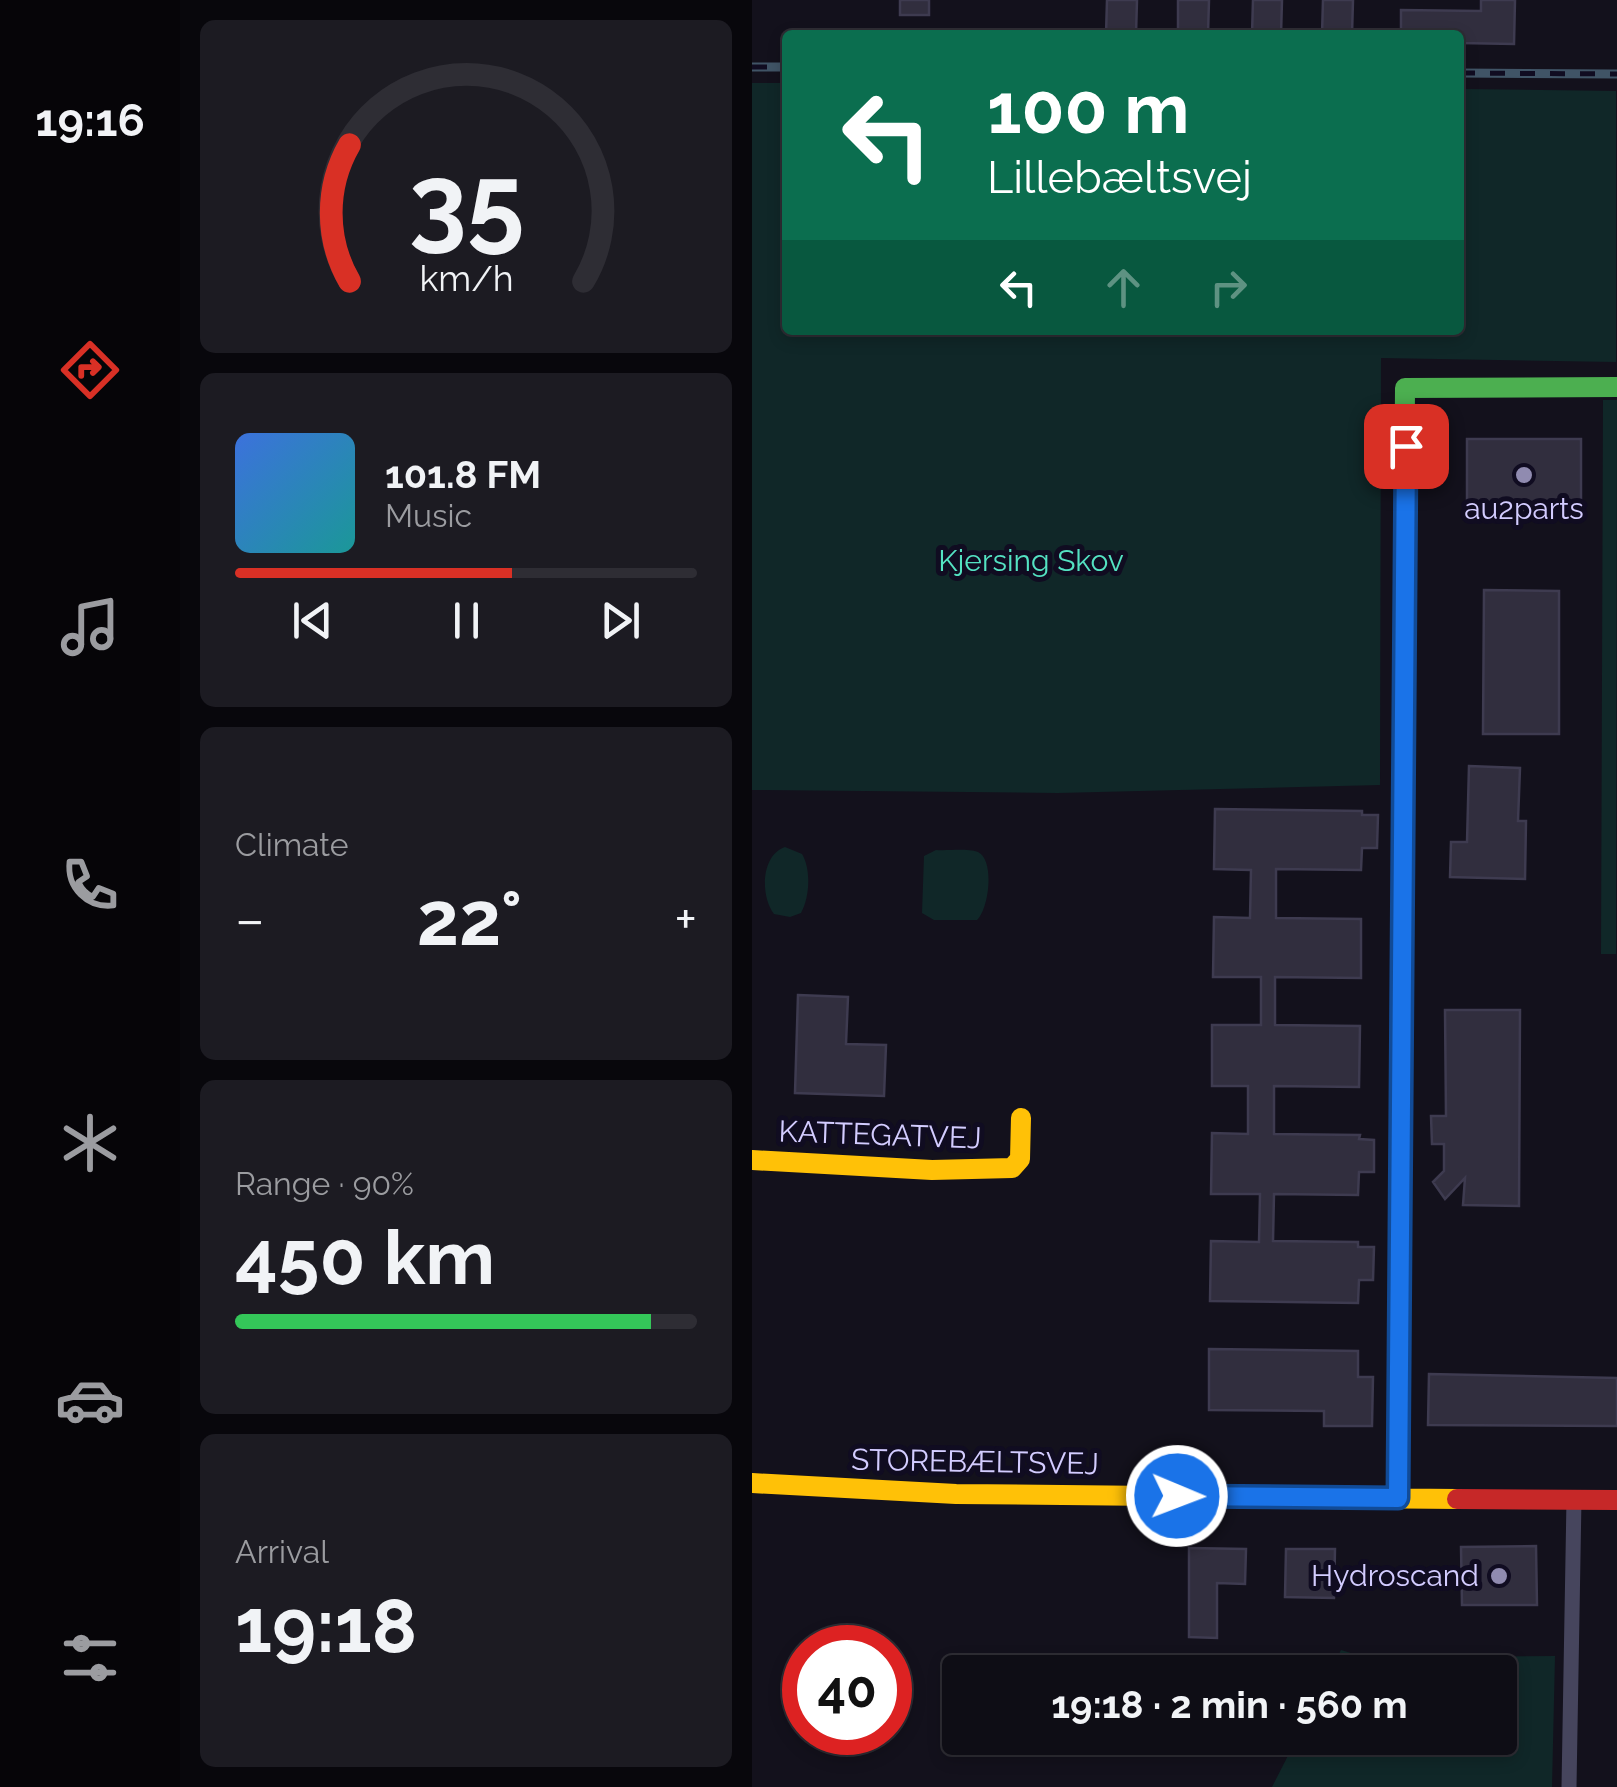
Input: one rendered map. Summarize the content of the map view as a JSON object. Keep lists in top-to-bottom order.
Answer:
{
  "streets": {
    "street": ["KATTEGATVEJ", "STOREBÆLTSVEJ"]
  },
  "parks": ["Kjersing Skov"],
  "places": ["au2parts", "Hydroscand"],
  "page": {
    "tabs": "19:16",
    "turn": ["100 m", "Lillebæltsvej"],
    "song": ["101.8 FM", "Music"],
    "tile": [
      "Climate",
      ["Range · 90%", "450 km"],
      ["Arrival", "19:18"]
    ],
    "heat": ["−", "22°", "+"],
    "limit": "40",
    "trip": "19:18 · 2 min · 560 m",
    "gauge": ["35", "km/h"]
  }
}
